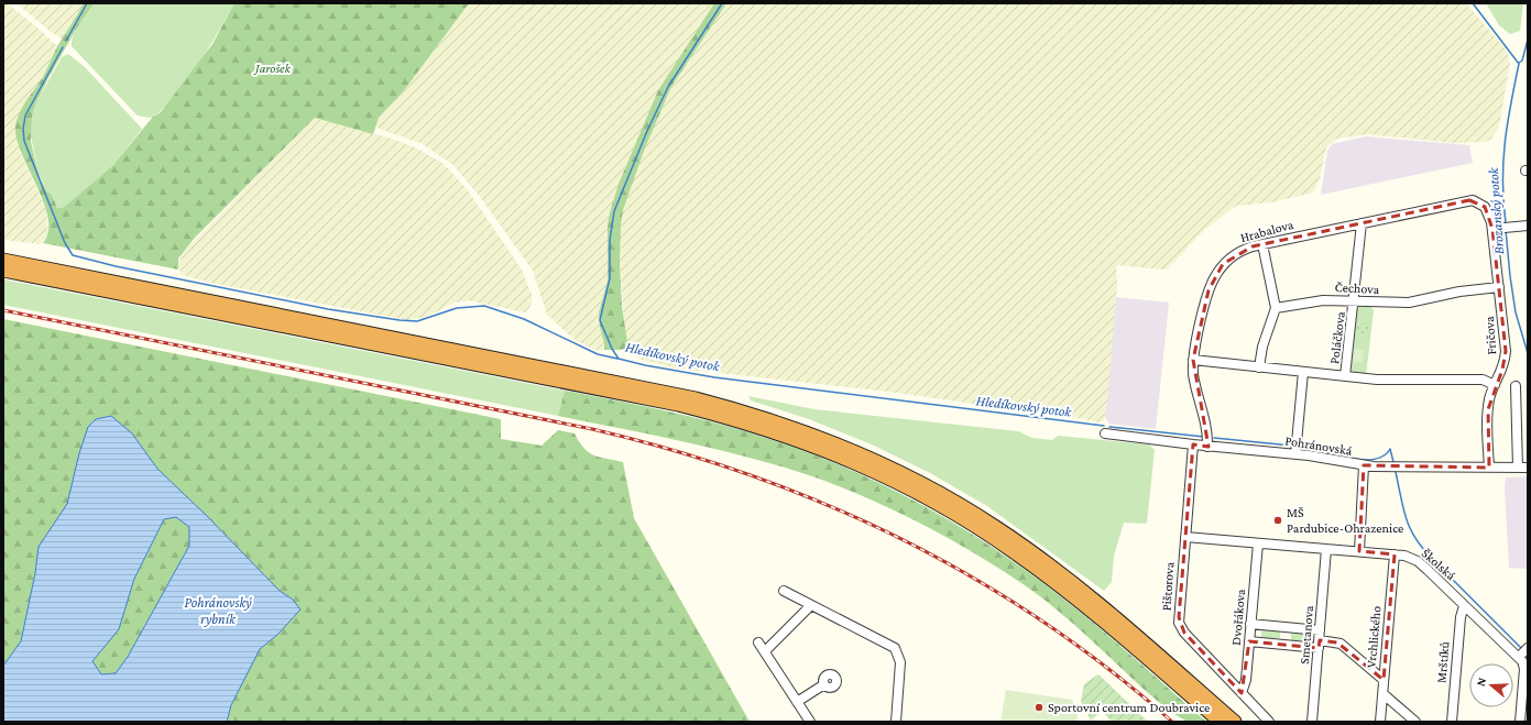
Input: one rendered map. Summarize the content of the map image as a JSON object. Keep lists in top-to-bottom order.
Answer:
{
  "streets": {
    "street": [
      "Hrabalova",
      "Čechova",
      "Fričova",
      "Poláčkova",
      "Pohránovská",
      "Školská",
      "Pištorova",
      "Dvořákova",
      "Smetanova",
      "Vrchlického",
      "Mrštíků"
    ]
  },
  "crossings": [
    ["Hrabalova", "Fričova"],
    ["Hrabalova", "Poláčkova"],
    ["Hrabalova", "Pohránovská"],
    ["Čechova", "Fričova"],
    ["Čechova", "Poláčkova"],
    ["Fričova", "Poláčkova"],
    ["Fričova", "Pohránovská"],
    ["Pohránovská", "Pištorova"],
    ["Školská", "Pištorova"],
    ["Školská", "Dvořákova"],
    ["Školská", "Smetanova"],
    ["Školská", "Vrchlického"],
    ["Školská", "Mrštíků"],
    ["Pištorova", "Dvořákova"]
  ],
  "water": ["Brozanský potok", "Hledíkovský potok", "Pohránovský rybník"],
  "parks": ["Jarošek"],
  "places": ["MŠ Pardubice-Ohrazenice", "Sportovní centrum Doubravice"],
  "north": "left"
}
